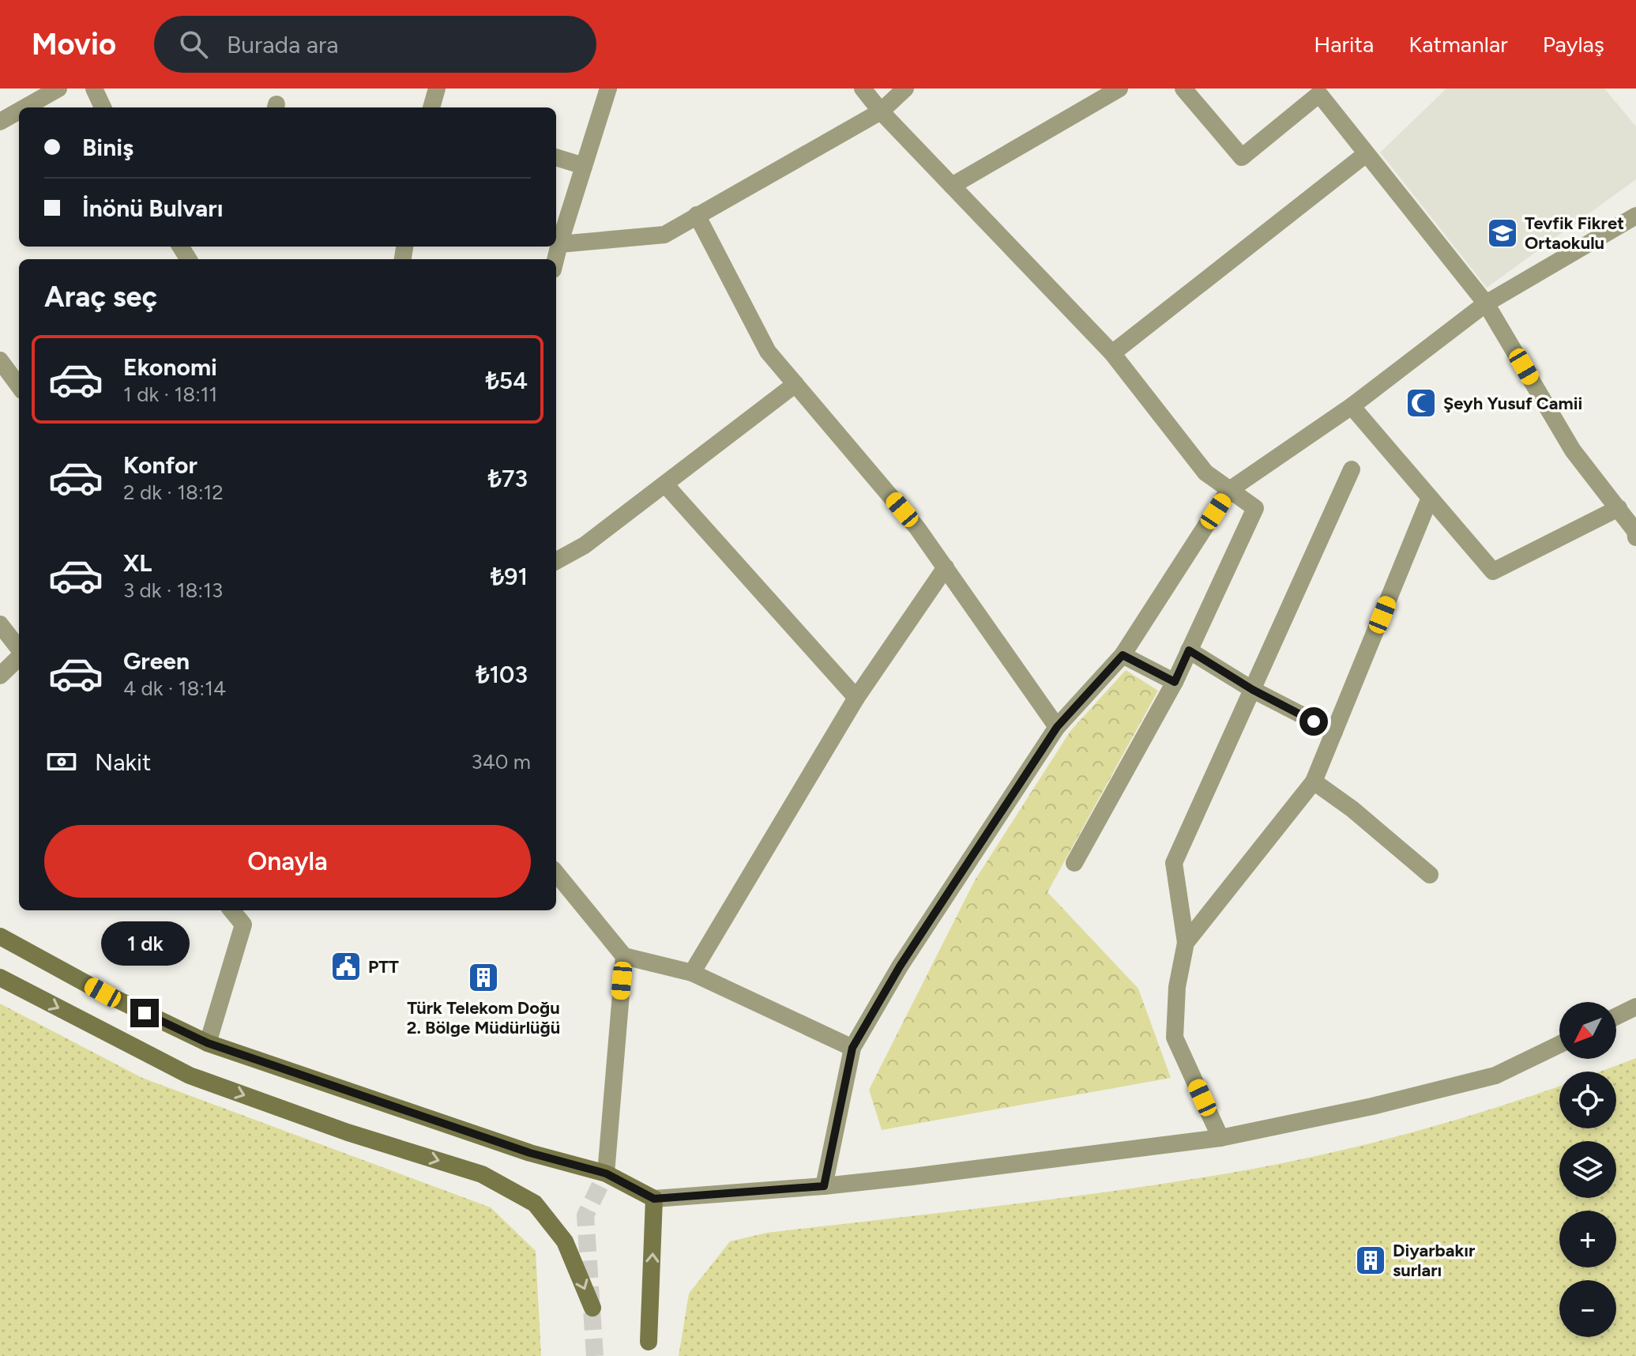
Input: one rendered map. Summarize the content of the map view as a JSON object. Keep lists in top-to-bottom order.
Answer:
{
  "places": {
    "school or university": ["Tevfik Fikret Ortaokulu"],
    "mosque": ["Şeyh Yusuf Camii"],
    "public building": ["PTT"],
    "building": ["Türk Telekom Doğu 2. Bölge Müdürlüğü", "Diyarbakır surları"]
  },
  "north": "bottom left",
  "page": {
    "header": "Movio",
    "search": "Burada ara",
    "nav": ["Harita", "Katmanlar", "Paylaş"],
    "banner": ["Biniş", "İnönü Bulvarı"],
    "heading": "Araç seç",
    "list": [
      {
        "name": "Ekonomi",
        "note": "1 dk · 18:11",
        "value": "₺54"
      },
      {
        "name": "Konfor",
        "note": "2 dk · 18:12",
        "value": "₺73"
      },
      {
        "name": "XL",
        "note": "3 dk · 18:13",
        "value": "₺91"
      },
      {
        "name": "Green",
        "note": "4 dk · 18:14",
        "value": "₺103"
      }
    ],
    "pay": ["Nakit", "340 m"],
    "buttons": "Onayla",
    "bubble": "1 dk",
    "map_buttons": ["+", "−"]
  }
}
